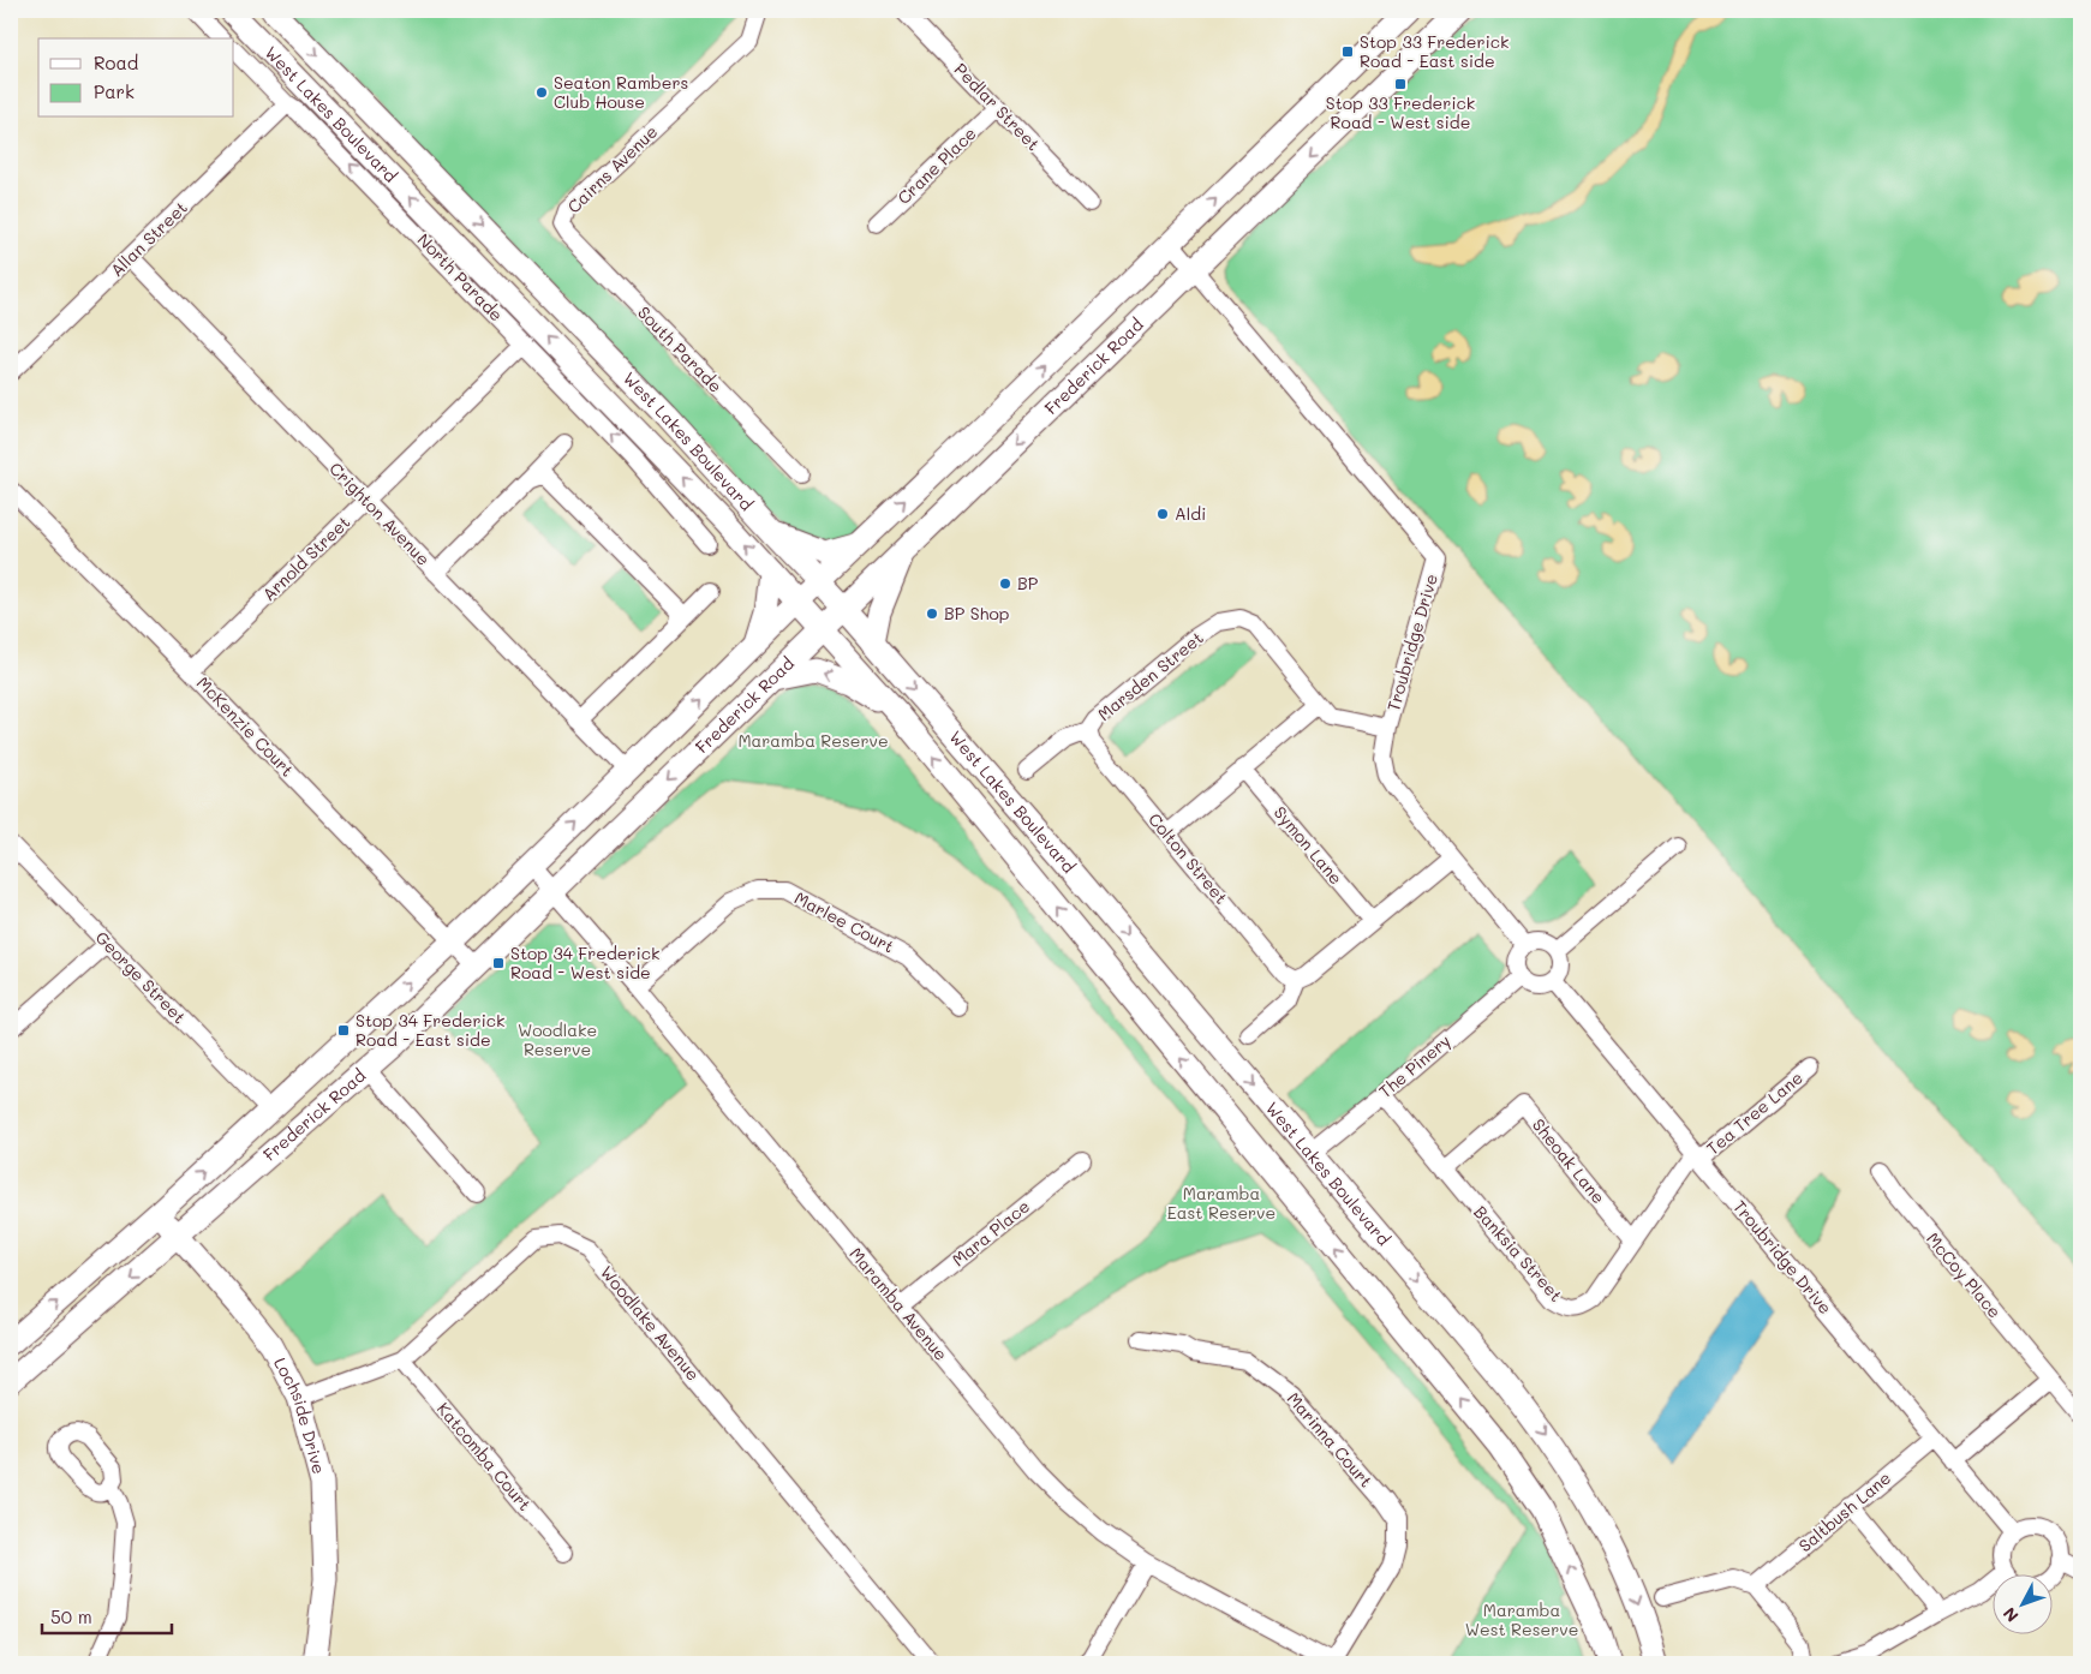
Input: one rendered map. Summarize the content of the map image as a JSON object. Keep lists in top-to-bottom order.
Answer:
{
  "streets": {
    "main road": ["West Lakes Boulevard", "Frederick Road", "Lochside Drive"],
    "street": [
      "Pedlar Street",
      "Crane Place",
      "Cairns Avenue",
      "Allan Street",
      "North Parade",
      "South Parade",
      "Crighton Avenue",
      "Arnold Street",
      "Troubridge Drive",
      "Marsden Street",
      "McKenzie Court",
      "Symon Lane",
      "Colton Street",
      "Marlee Court",
      "George Street",
      "The Pinery",
      "Tea Tree Lane",
      "Sheoak Lane",
      "Mara Place",
      "Banksia Street",
      "McCoy Place",
      "Maramba Avenue",
      "Woodlake Avenue",
      "Marinna Court",
      "Katcomba Court",
      "Saltbush Lane"
    ]
  },
  "crossings": [
    ["Pedlar Street", "Crane Place"],
    ["West Lakes Boulevard", "Frederick Road"],
    ["West Lakes Boulevard", "The Pinery"],
    ["Cairns Avenue", "South Parade"],
    ["Allan Street", "North Parade"],
    ["Allan Street", "Crighton Avenue"],
    ["North Parade", "Arnold Street"],
    ["Frederick Road", "Crighton Avenue"],
    ["Frederick Road", "Troubridge Drive"],
    ["Frederick Road", "McKenzie Court"],
    ["Frederick Road", "George Street"],
    ["Frederick Road", "Maramba Avenue"],
    ["Frederick Road", "Lochside Drive"],
    ["Crighton Avenue", "Arnold Street"],
    ["Arnold Street", "McKenzie Court"],
    ["Troubridge Drive", "Marsden Street"],
    ["Troubridge Drive", "The Pinery"],
    ["Troubridge Drive", "Tea Tree Lane"],
    ["Troubridge Drive", "Banksia Street"],
    ["Troubridge Drive", "Saltbush Lane"],
    ["Marsden Street", "Colton Street"],
    ["Marlee Court", "Maramba Avenue"],
    ["The Pinery", "Banksia Street"],
    ["Tea Tree Lane", "Banksia Street"],
    ["Sheoak Lane", "Banksia Street"],
    ["Mara Place", "Maramba Avenue"],
    ["Maramba Avenue", "Marinna Court"],
    ["Woodlake Avenue", "Lochside Drive"],
    ["Woodlake Avenue", "Katcomba Court"]
  ],
  "one_way": ["North Parade"],
  "parks": [
    "Maramba Reserve",
    "Woodlake Reserve",
    "Maramba East Reserve",
    "Maramba West Reserve"
  ],
  "places": {
    "transit": [
      "Stop 33 Frederick Road - East side",
      "Stop 33 Frederick Road - West side",
      "Stop 34 Frederick Road - West side",
      "Stop 34 Frederick Road - East side"
    ],
    "other": [
      "Seaton Rambers Club House",
      "Aldi",
      "BP",
      "BP Shop"
    ]
  },
  "legend": ["Road", "Park"],
  "scale_bar": "50 m",
  "north": "bottom left"
}
